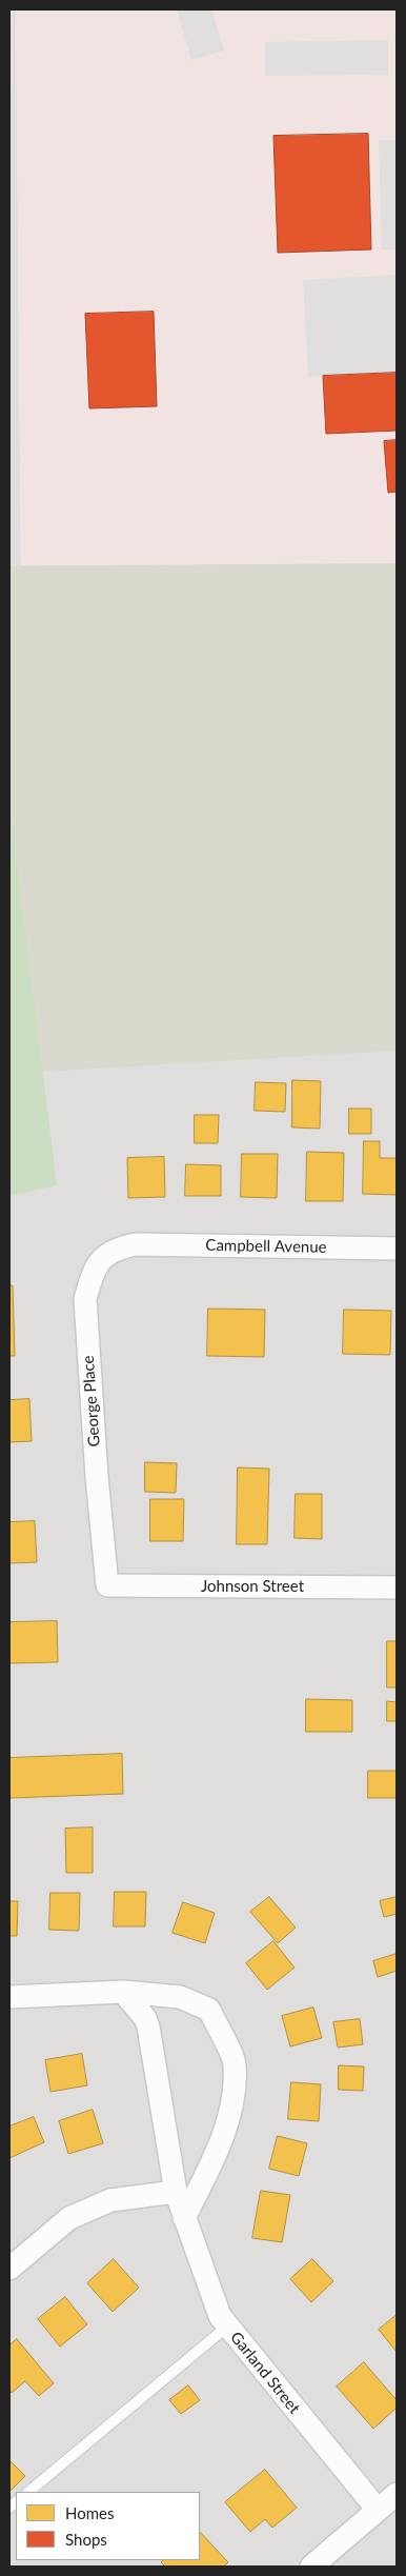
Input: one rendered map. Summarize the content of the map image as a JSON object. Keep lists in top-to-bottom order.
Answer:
{
  "streets": {
    "street": [
      "Campbell Avenue",
      "George Place",
      "Johnson Street",
      "Garland Street"
    ]
  },
  "crossings": [
    ["Campbell Avenue", "George Place"],
    ["George Place", "Johnson Street"]
  ],
  "legend": ["Homes", "Shops"]
}
